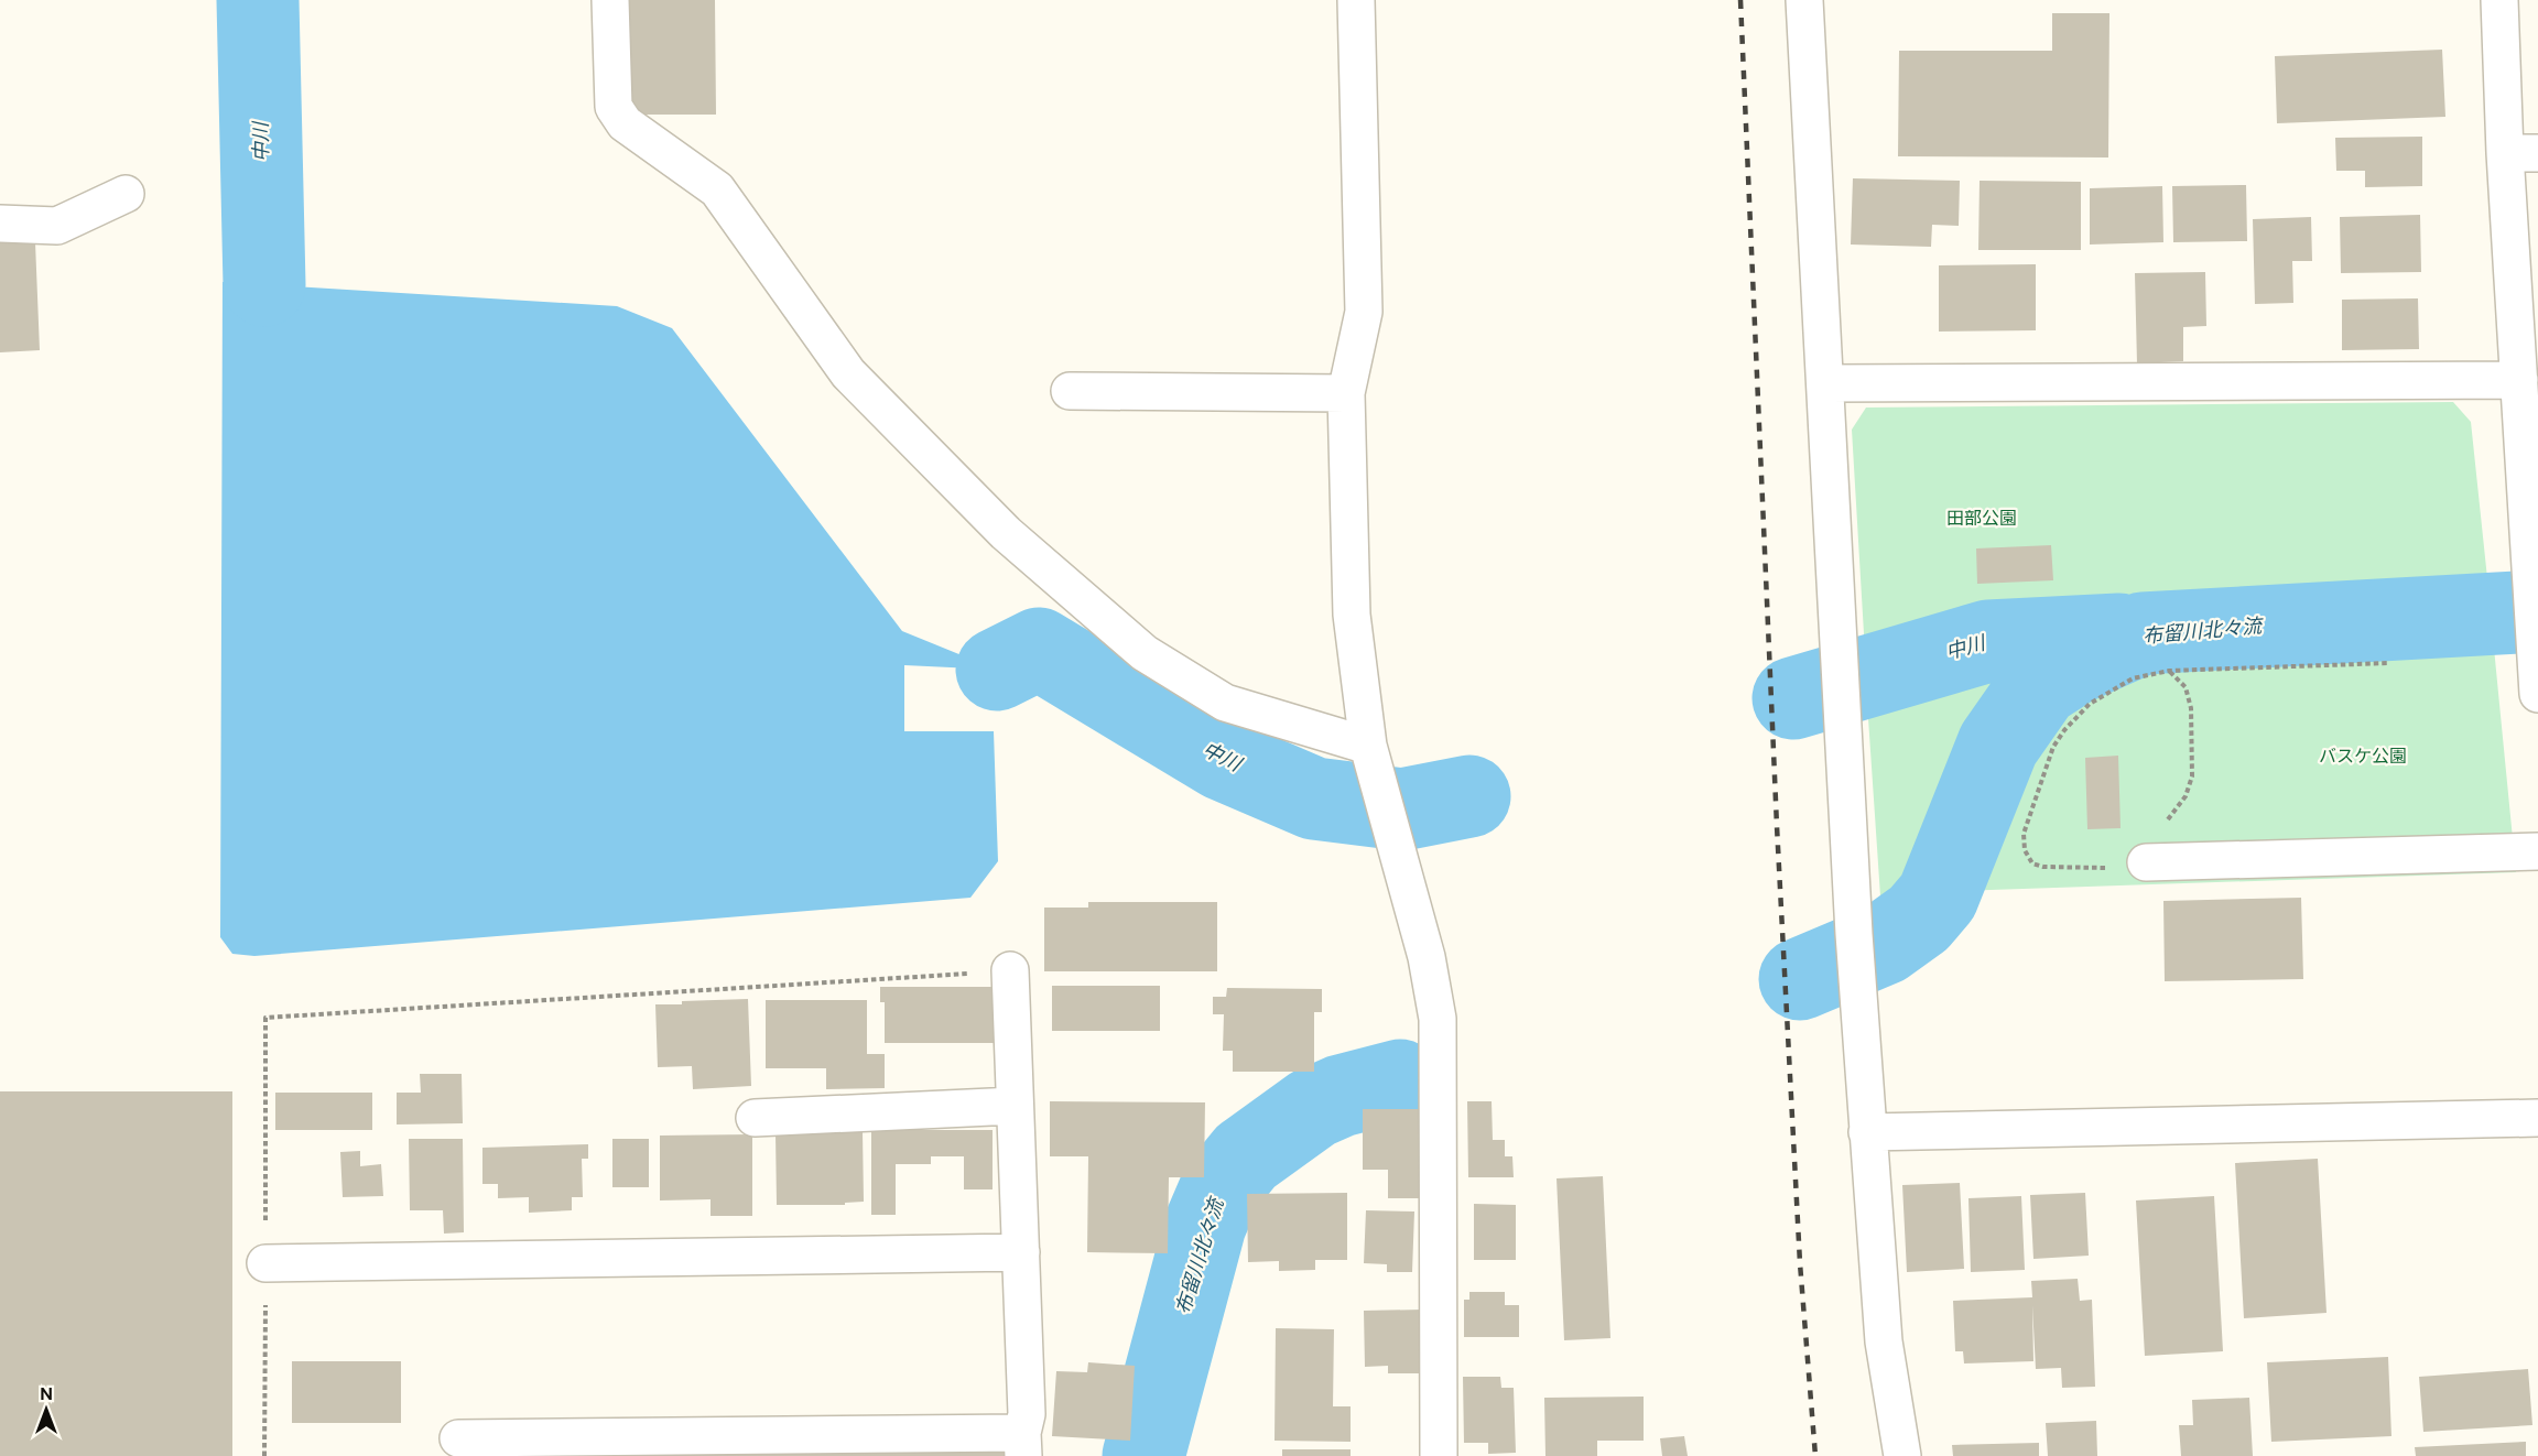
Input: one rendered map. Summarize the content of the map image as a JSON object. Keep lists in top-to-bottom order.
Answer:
{
  "water": ["中川", "布留川北々流"],
  "parks": ["田部公園", "バスケ公園"],
  "north": "top"
}
